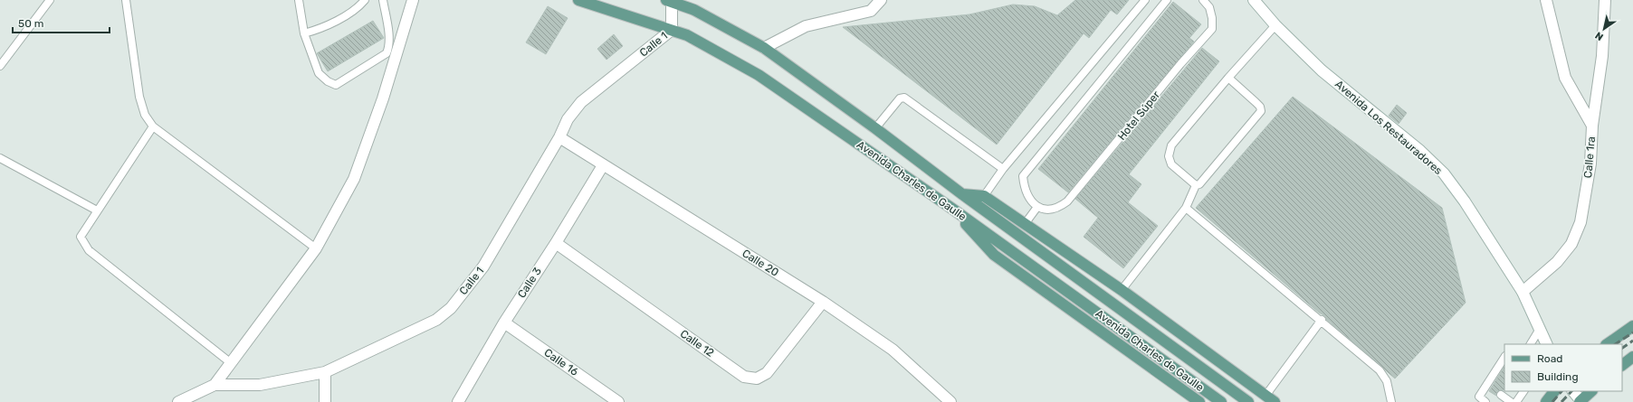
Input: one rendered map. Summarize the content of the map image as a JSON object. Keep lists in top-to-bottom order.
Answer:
{
  "streets": {
    "main road": ["Avenida Charles de Gaulle"],
    "street": [
      "Calle 1",
      "Avenida Los Restauradores",
      "Calle 1ra",
      "Calle 20",
      "Calle 3",
      "Calle 12",
      "Calle 16"
    ],
    "lane": ["Hotel Súper"]
  },
  "crossings": [
    ["Calle 1", "Avenida Charles de Gaulle"],
    ["Calle 1", "Calle 20"],
    ["Avenida Los Restauradores", "Calle 1ra"],
    ["Calle 20", "Calle 3"],
    ["Calle 20", "Calle 12"],
    ["Calle 3", "Calle 12"],
    ["Calle 3", "Calle 16"]
  ],
  "legend": ["Road", "Building"],
  "scale_bar": "50 m",
  "north": "bottom left"
}
